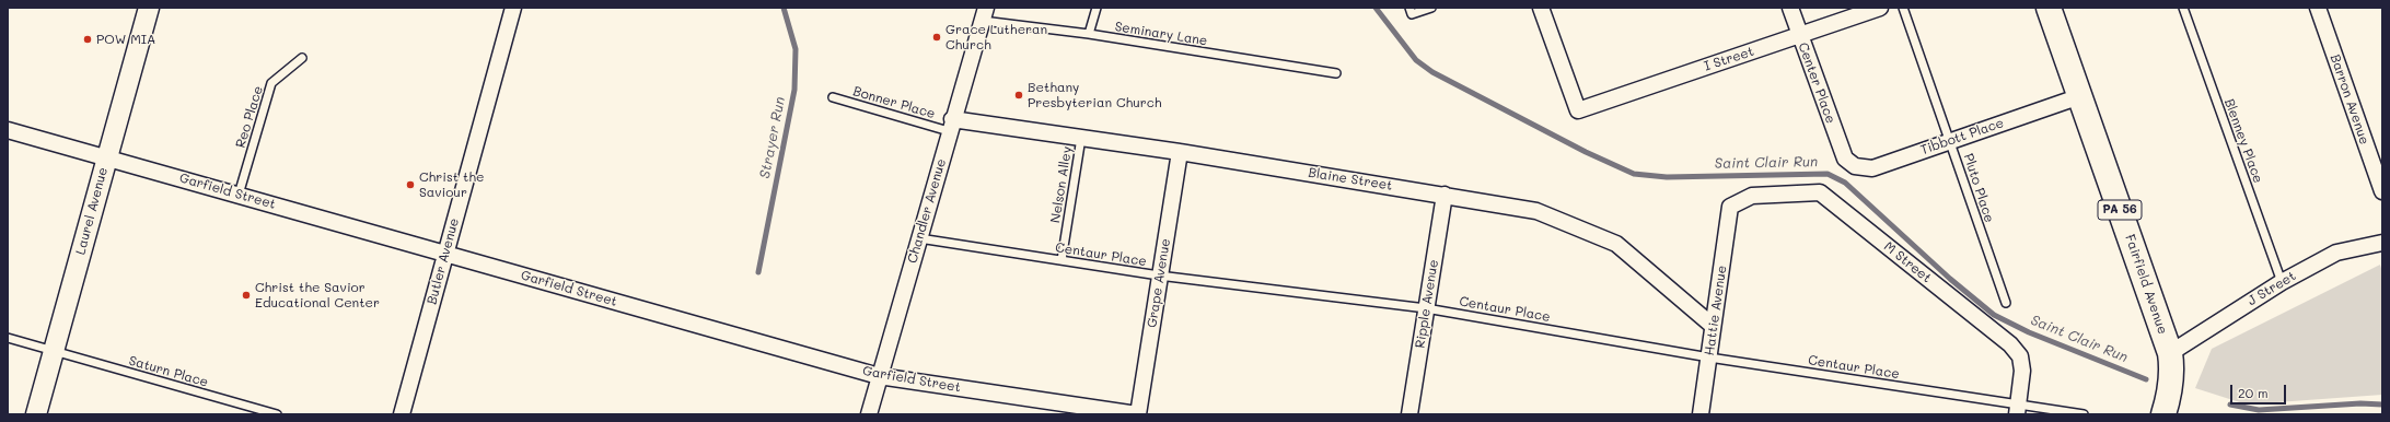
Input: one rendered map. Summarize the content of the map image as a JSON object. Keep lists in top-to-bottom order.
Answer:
{
  "streets": {
    "highway": ["PA 56", "Fairfield Avenue"],
    "street": [
      "I Street",
      "Center Place",
      "Barron Avenue",
      "Tibbott Place",
      "Blaine Street",
      "Garfield Street",
      "Laurel Avenue",
      "Chandler Avenue",
      "Butler Avenue",
      "M Street",
      "Grape Avenue",
      "J Street",
      "Ripple Avenue",
      "Hattie Avenue"
    ],
    "lane": [
      "Seminary Lane",
      "Bonner Place",
      "Reo Place",
      "Blenney Place",
      "Nelson Alley",
      "Pluto Place",
      "Centaur Place",
      "Saturn Place"
    ]
  },
  "crossings": [
    ["Seminary Lane", "Chandler Avenue"],
    ["I Street", "Center Place"],
    ["Center Place", "Tibbott Place"],
    ["Bonner Place", "Blaine Street"],
    ["Bonner Place", "Chandler Avenue"],
    ["Reo Place", "Garfield Street"],
    ["Tibbott Place", "Pluto Place"],
    ["Tibbott Place", "Fairfield Avenue"],
    ["Blenney Place", "J Street"],
    ["Blaine Street", "Nelson Alley"],
    ["Blaine Street", "Chandler Avenue"],
    ["Blaine Street", "Grape Avenue"],
    ["Blaine Street", "Ripple Avenue"],
    ["Blaine Street", "Hattie Avenue"],
    ["Nelson Alley", "Centaur Place"],
    ["Garfield Street", "Laurel Avenue"],
    ["Garfield Street", "Chandler Avenue"],
    ["Garfield Street", "Butler Avenue"],
    ["Garfield Street", "Grape Avenue"],
    ["Laurel Avenue", "Saturn Place"],
    ["Chandler Avenue", "Centaur Place"],
    ["Centaur Place", "M Street"],
    ["Centaur Place", "Grape Avenue"],
    ["Centaur Place", "Ripple Avenue"],
    ["Centaur Place", "Hattie Avenue"],
    ["M Street", "Hattie Avenue"],
    ["Fairfield Avenue", "J Street"]
  ],
  "water": ["Strayer Run", "Saint Clair Run"],
  "places": [
    "Grace Lutheran Church",
    "POW MIA",
    "Bethany Presbyterian Church",
    "Christ the Saviour",
    "Christ the Savior Educational Center"
  ],
  "scale_bar": "20 m"
}
